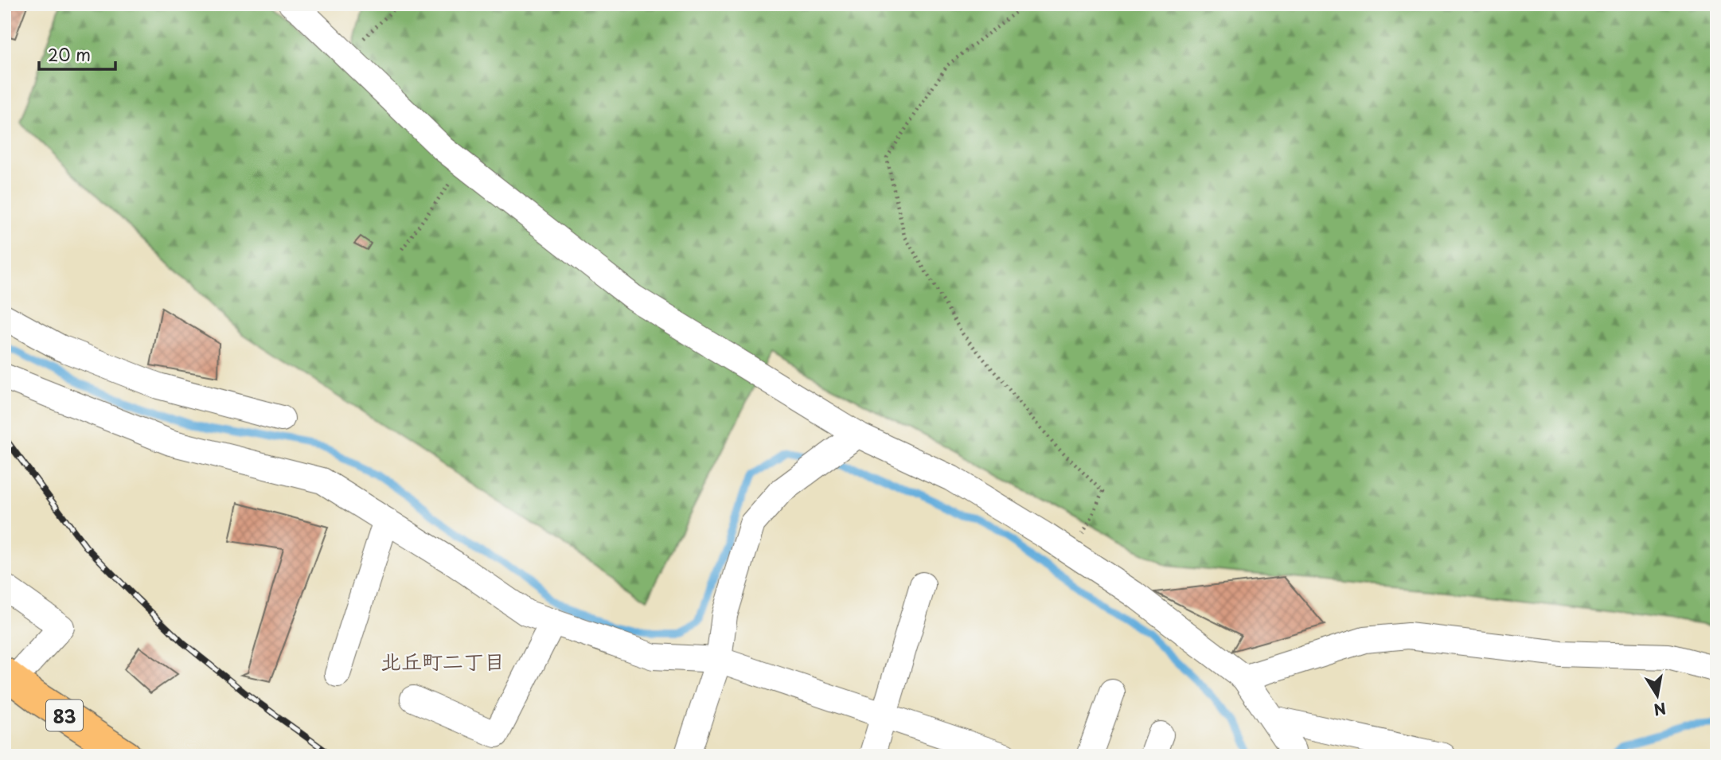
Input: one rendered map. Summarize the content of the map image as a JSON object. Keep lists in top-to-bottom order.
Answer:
{
  "streets": {
    "main road": ["83"]
  },
  "districts": ["北丘町二丁目"],
  "scale_bar": "20 m",
  "north": "bottom"
}
